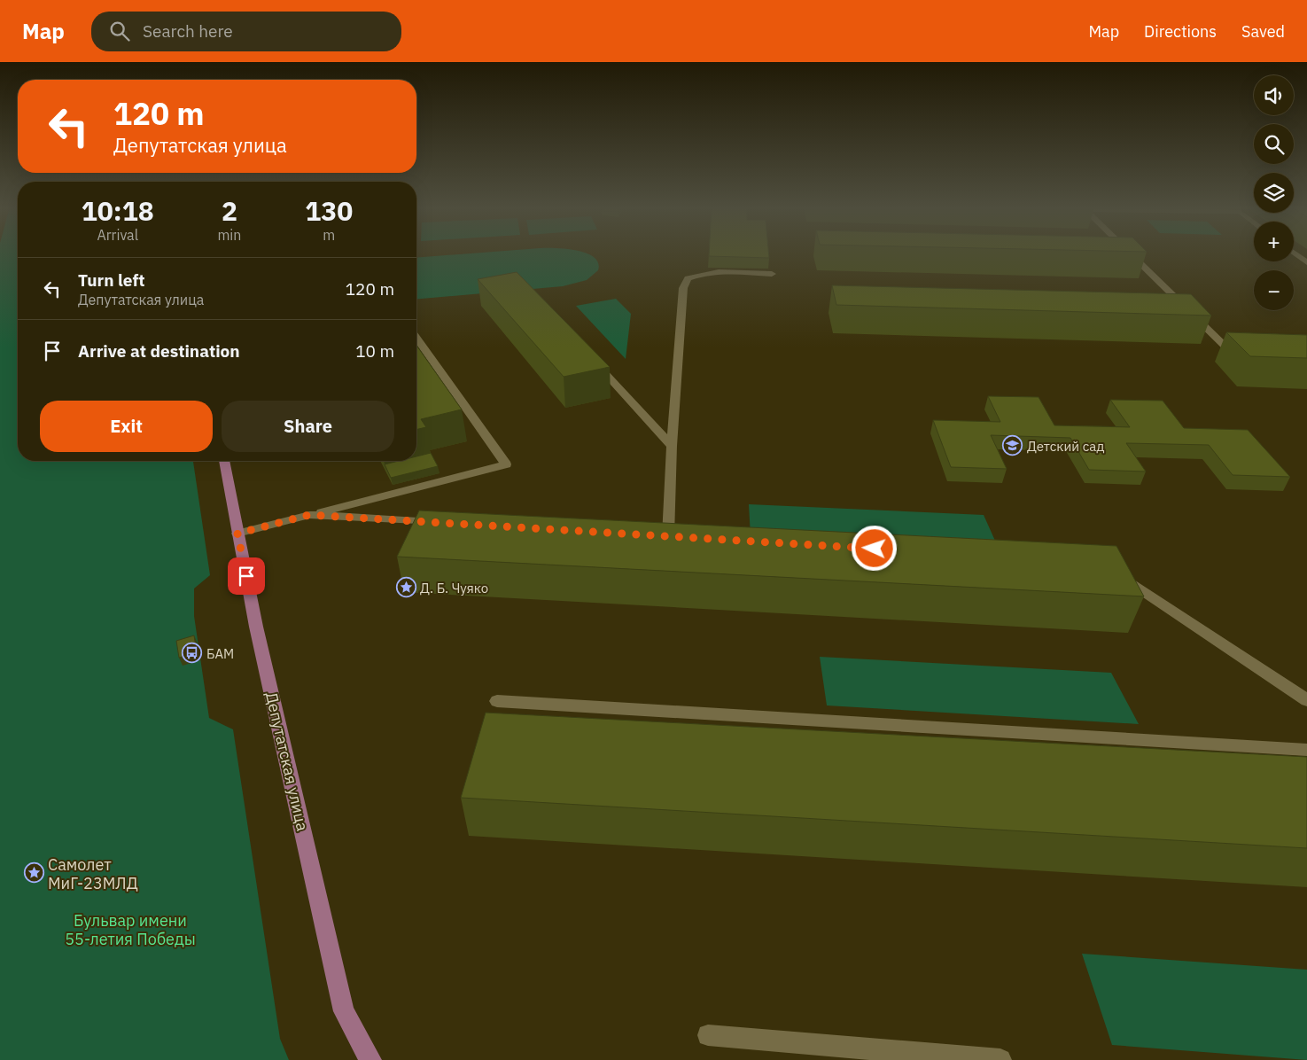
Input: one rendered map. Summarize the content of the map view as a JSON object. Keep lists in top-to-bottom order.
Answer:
{
  "streets": {
    "main road": ["Депутатская улица"]
  },
  "parks": ["Бульвар имени 55-летия Победы"],
  "places": {
    "school or university": ["Детский сад"],
    "place": ["Д. Б. Чуяко", "Самолет МиГ-23МЛД"],
    "bus stop": ["БАМ"]
  },
  "page": {
    "header": "Map",
    "search": "Search here",
    "nav": ["Map", "Directions", "Saved"],
    "map_buttons": ["+", "−"],
    "turn": ["120 m", "Депутатская улица"],
    "eta": [
      "10:18",
      "Arrival",
      "2",
      "min",
      "130",
      "m"
    ],
    "list": [
      {
        "name": "Turn left",
        "note": "Депутатская улица",
        "value": "120 m"
      },
      {
        "name": "Arrive at destination",
        "value": "10 m"
      }
    ],
    "buttons": ["Exit", "Share"]
  }
}
